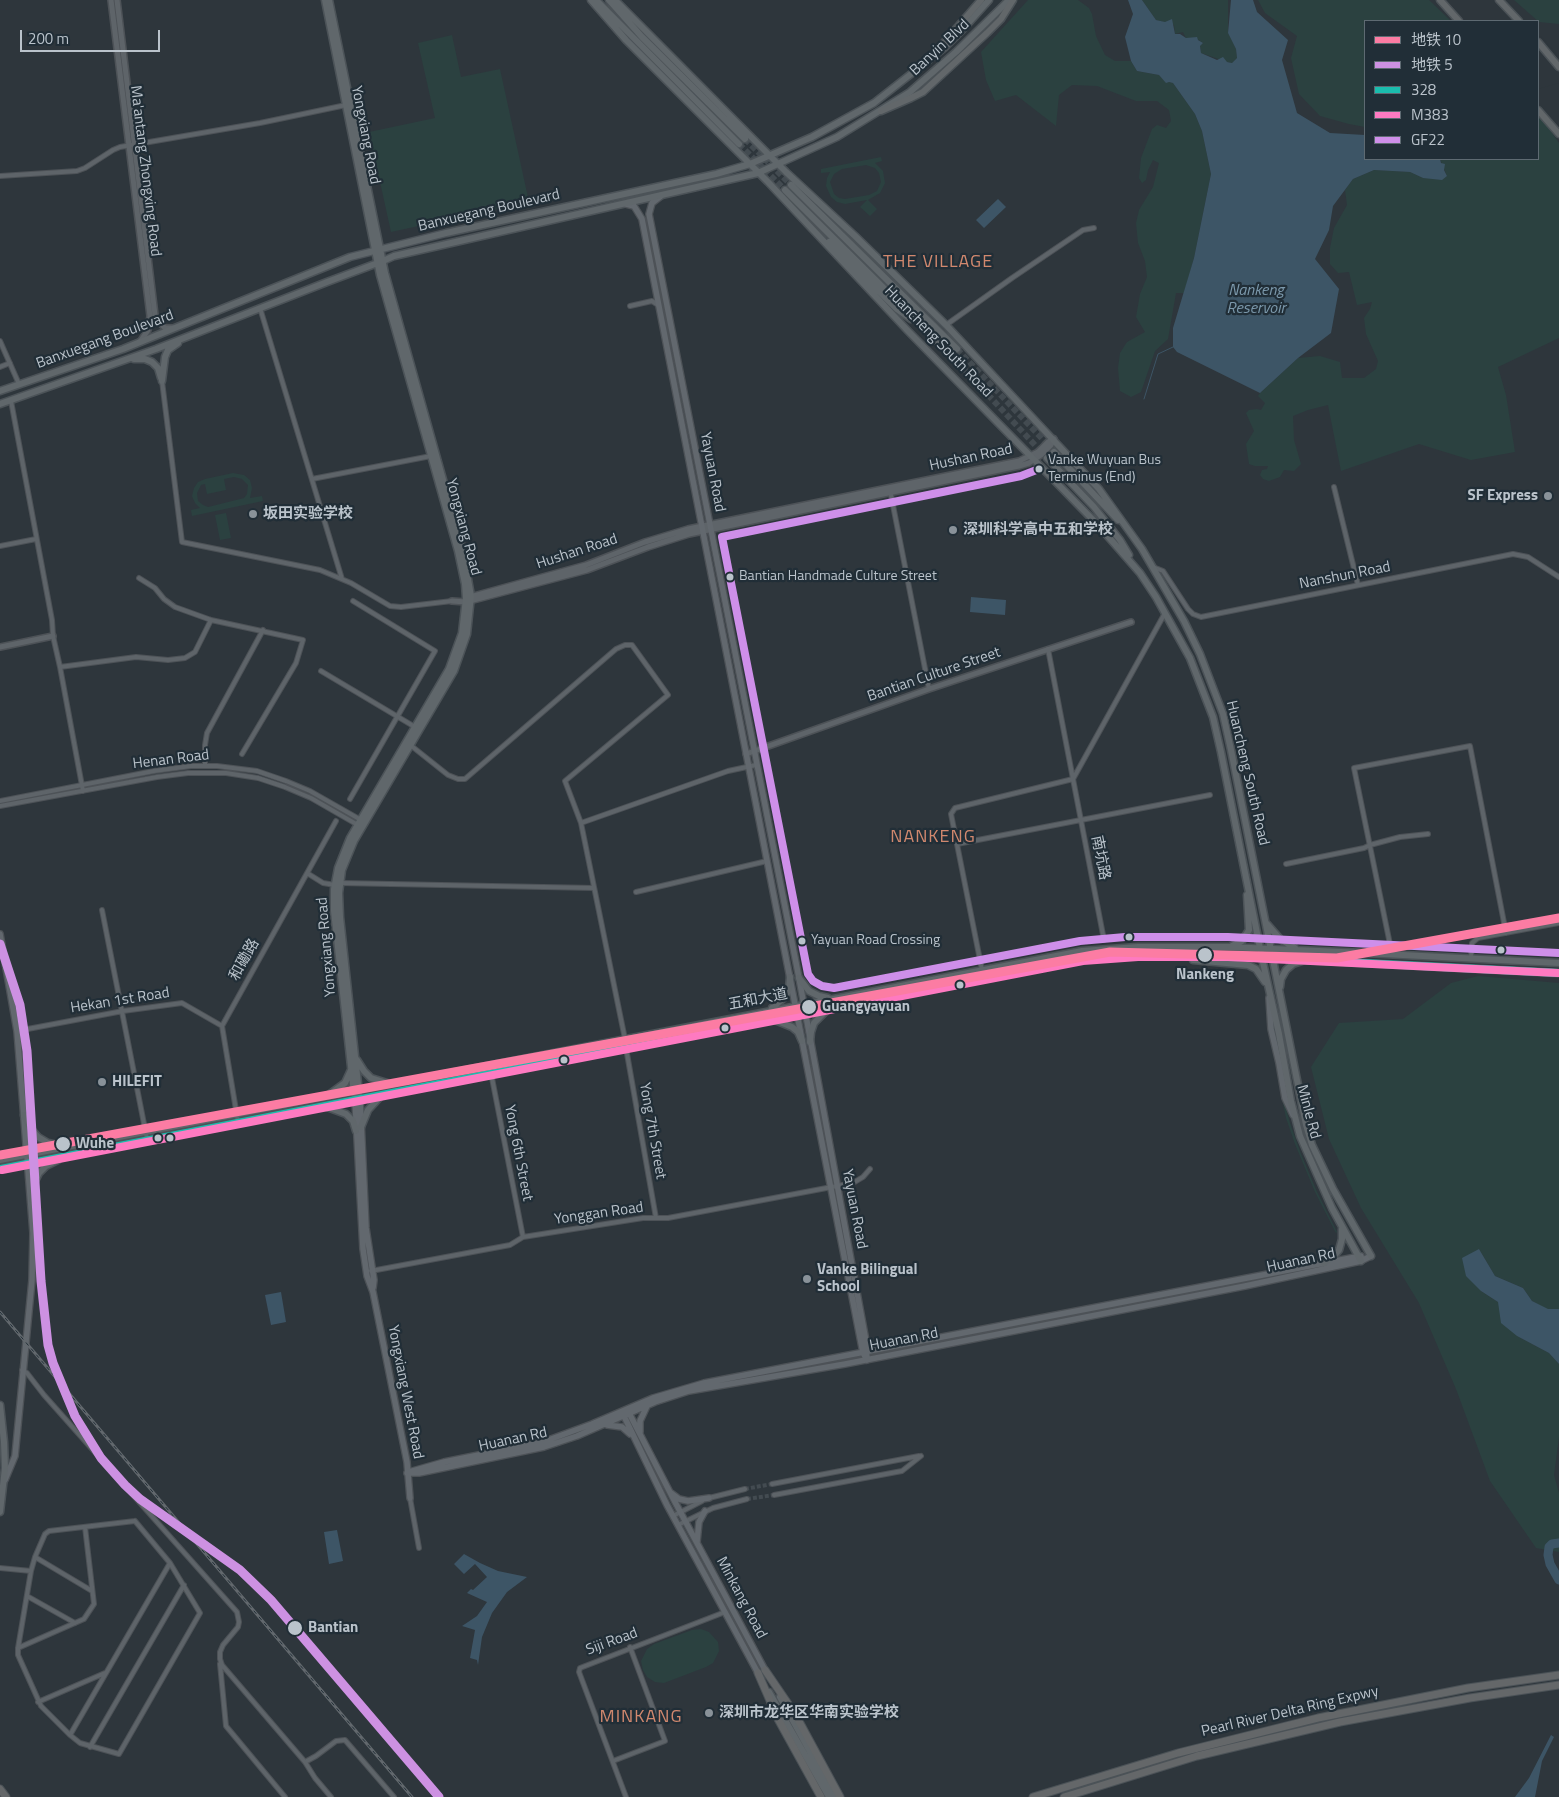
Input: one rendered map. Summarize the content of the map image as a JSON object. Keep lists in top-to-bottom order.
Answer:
{
  "streets": {
    "highway": ["Pearl River Delta Ring Expwy"],
    "main road": [
      "Banyin Blvd",
      "Yongxiang Road",
      "Banxuegang Boulevard",
      "Huancheng South Road",
      "Yayuan Road",
      "五和大道",
      "Minle Rd",
      "Huanan Rd",
      "Yongxiang West Road",
      "Minkang Road"
    ],
    "street": [
      "Ma'antang Zhongxing Road",
      "Hushan Road",
      "Nanshun Road",
      "Bantian Culture Street",
      "Henan Road",
      "南坑路",
      "和磡路",
      "Hekan 1st Road",
      "Yong 7th Street",
      "Yong 6th Street",
      "Yonggan Road",
      "Siji Road"
    ]
  },
  "crossings": [
    ["Banyin Blvd", "Banxuegang Boulevard"],
    ["Yongxiang Road", "Banxuegang Boulevard"],
    ["Yongxiang Road", "Hushan Road"],
    ["Yongxiang Road", "Henan Road"],
    ["Yongxiang Road", "五和大道"],
    ["Yongxiang Road", "Yongxiang West Road"],
    ["Ma'antang Zhongxing Road", "Banxuegang Boulevard"],
    ["Banxuegang Boulevard", "Huancheng South Road"],
    ["Banxuegang Boulevard", "Yayuan Road"],
    ["Huancheng South Road", "Hushan Road"],
    ["Huancheng South Road", "Nanshun Road"],
    ["Huancheng South Road", "五和大道"],
    ["Huancheng South Road", "Minle Rd"],
    ["Hushan Road", "Yayuan Road"],
    ["Yayuan Road", "Bantian Culture Street"],
    ["Yayuan Road", "五和大道"],
    ["Yayuan Road", "Yonggan Road"],
    ["Yayuan Road", "Huanan Rd"],
    ["Bantian Culture Street", "南坑路"],
    ["和磡路", "Hekan 1st Road"],
    ["五和大道", "Minle Rd"],
    ["五和大道", "Yong 7th Street"],
    ["五和大道", "Yong 6th Street"],
    ["五和大道", "Yongxiang West Road"],
    ["Minle Rd", "Huanan Rd"],
    ["Yong 7th Street", "Yonggan Road"],
    ["Yong 6th Street", "Yonggan Road"],
    ["Yonggan Road", "Yongxiang West Road"],
    ["Huanan Rd", "Yongxiang West Road"],
    ["Huanan Rd", "Minkang Road"],
    ["Minkang Road", "Siji Road"]
  ],
  "districts": ["THE VILLAGE", "NANKENG", "MINKANG"],
  "water": ["Nankeng Reservoir"],
  "places": [
    "Vanke Wuyuan Bus Terminus (End)",
    "SF Express",
    "坂田实验学校",
    "深圳科学高中五和学校",
    "Bantian Handmade Culture Street",
    "Yayuan Road Crossing",
    "Nankeng",
    "Guangyayuan",
    "HILEFIT",
    "Wuhe",
    "Vanke Bilingual School",
    "Bantian",
    "深圳市龙华区华南实验学校"
  ],
  "lines": [
    "transit line GF22",
    "metro line 10",
    "metro line 5",
    "transit line 328",
    "transit line M383"
  ],
  "legend": [
    "地铁 10",
    "地铁 5",
    "328",
    "M383",
    "GF22"
  ],
  "scale_bar": "200 m"
}
